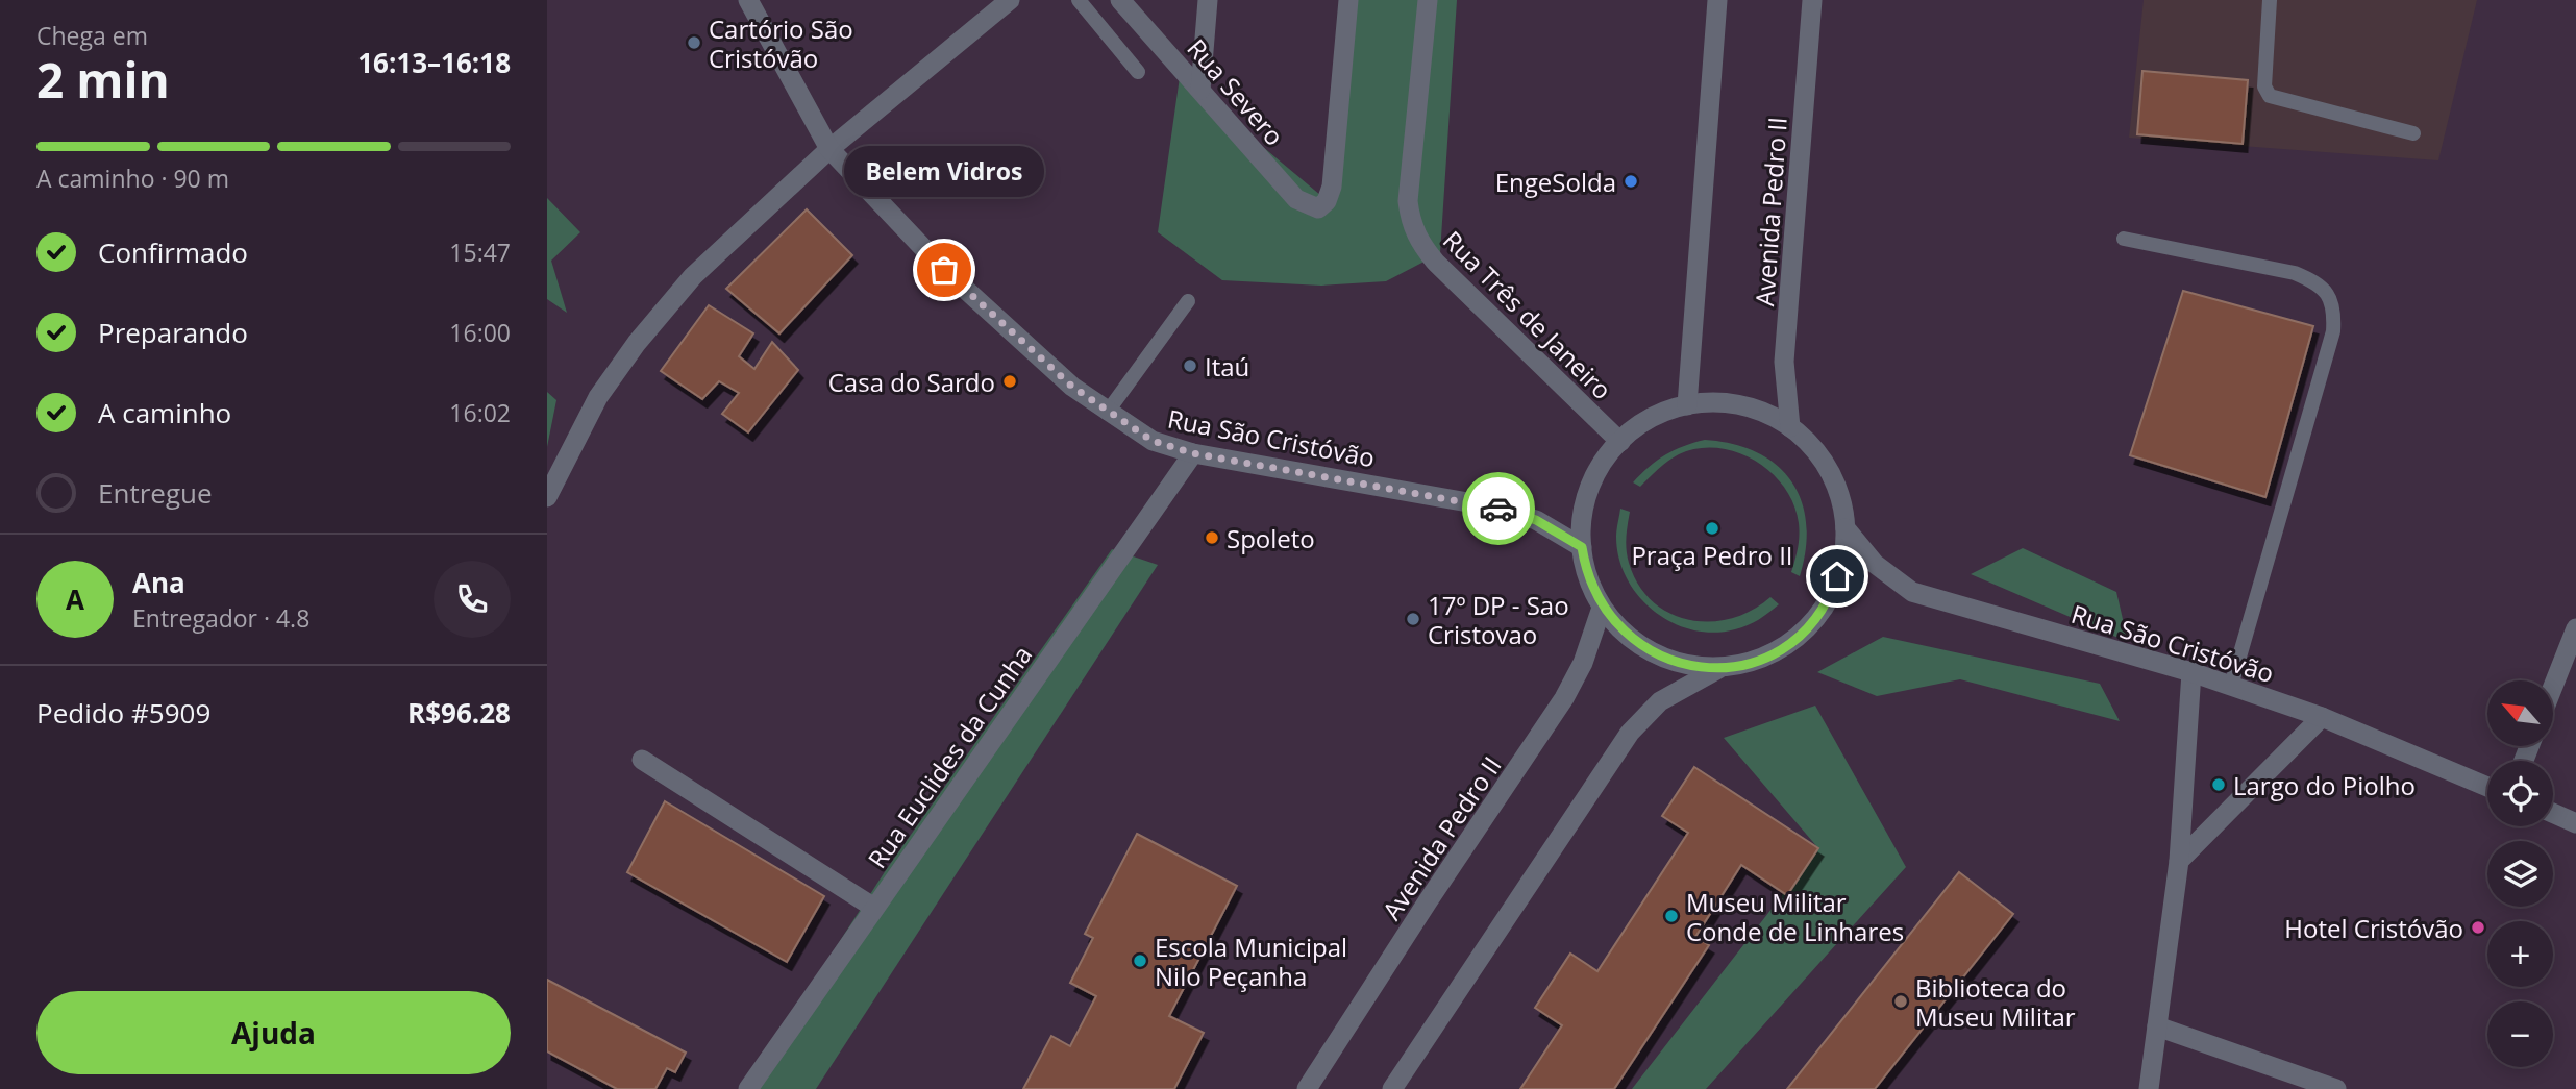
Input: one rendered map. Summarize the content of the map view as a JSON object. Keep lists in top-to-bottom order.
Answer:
{
  "streets": {
    "street": [
      "Rua Severo",
      "Avenida Pedro II",
      "Rua Três de Janeiro",
      "Rua São Cristóvão",
      "Rua Euclides da Cunha"
    ]
  },
  "crossings": [
    ["Rua São Cristóvão", "Rua Euclides da Cunha"]
  ],
  "places": [
    "Cartório São Cristóvão",
    "EngeSolda",
    "Belem Vidros",
    "Itaú",
    "Casa do Sardo",
    "Praça Pedro II",
    "Spoleto",
    "17º DP - Sao Cristovao",
    "Largo do Piolho",
    "Museu Militar Conde de Linhares",
    "Hotel Cristóvão",
    "Escola Municipal Nilo Peçanha",
    "Biblioteca do Museu Militar"
  ],
  "north": "top left",
  "page": {
    "heading": ["2 min", "Chega em", "16:13–16:18"],
    "panel": [
      "Ana",
      "Entregador · 4.8",
      "Pedido #5909",
      "R$96.28"
    ],
    "bar": "A caminho · 90 m",
    "bubble": "Belem Vidros",
    "list": [
      ["Confirmado", "15:47"],
      ["Preparando", "16:00"],
      ["A caminho", "16:02"],
      "Entregue"
    ],
    "round": "A",
    "map_buttons": ["+", "−"],
    "buttons": "Ajuda"
  }
}
